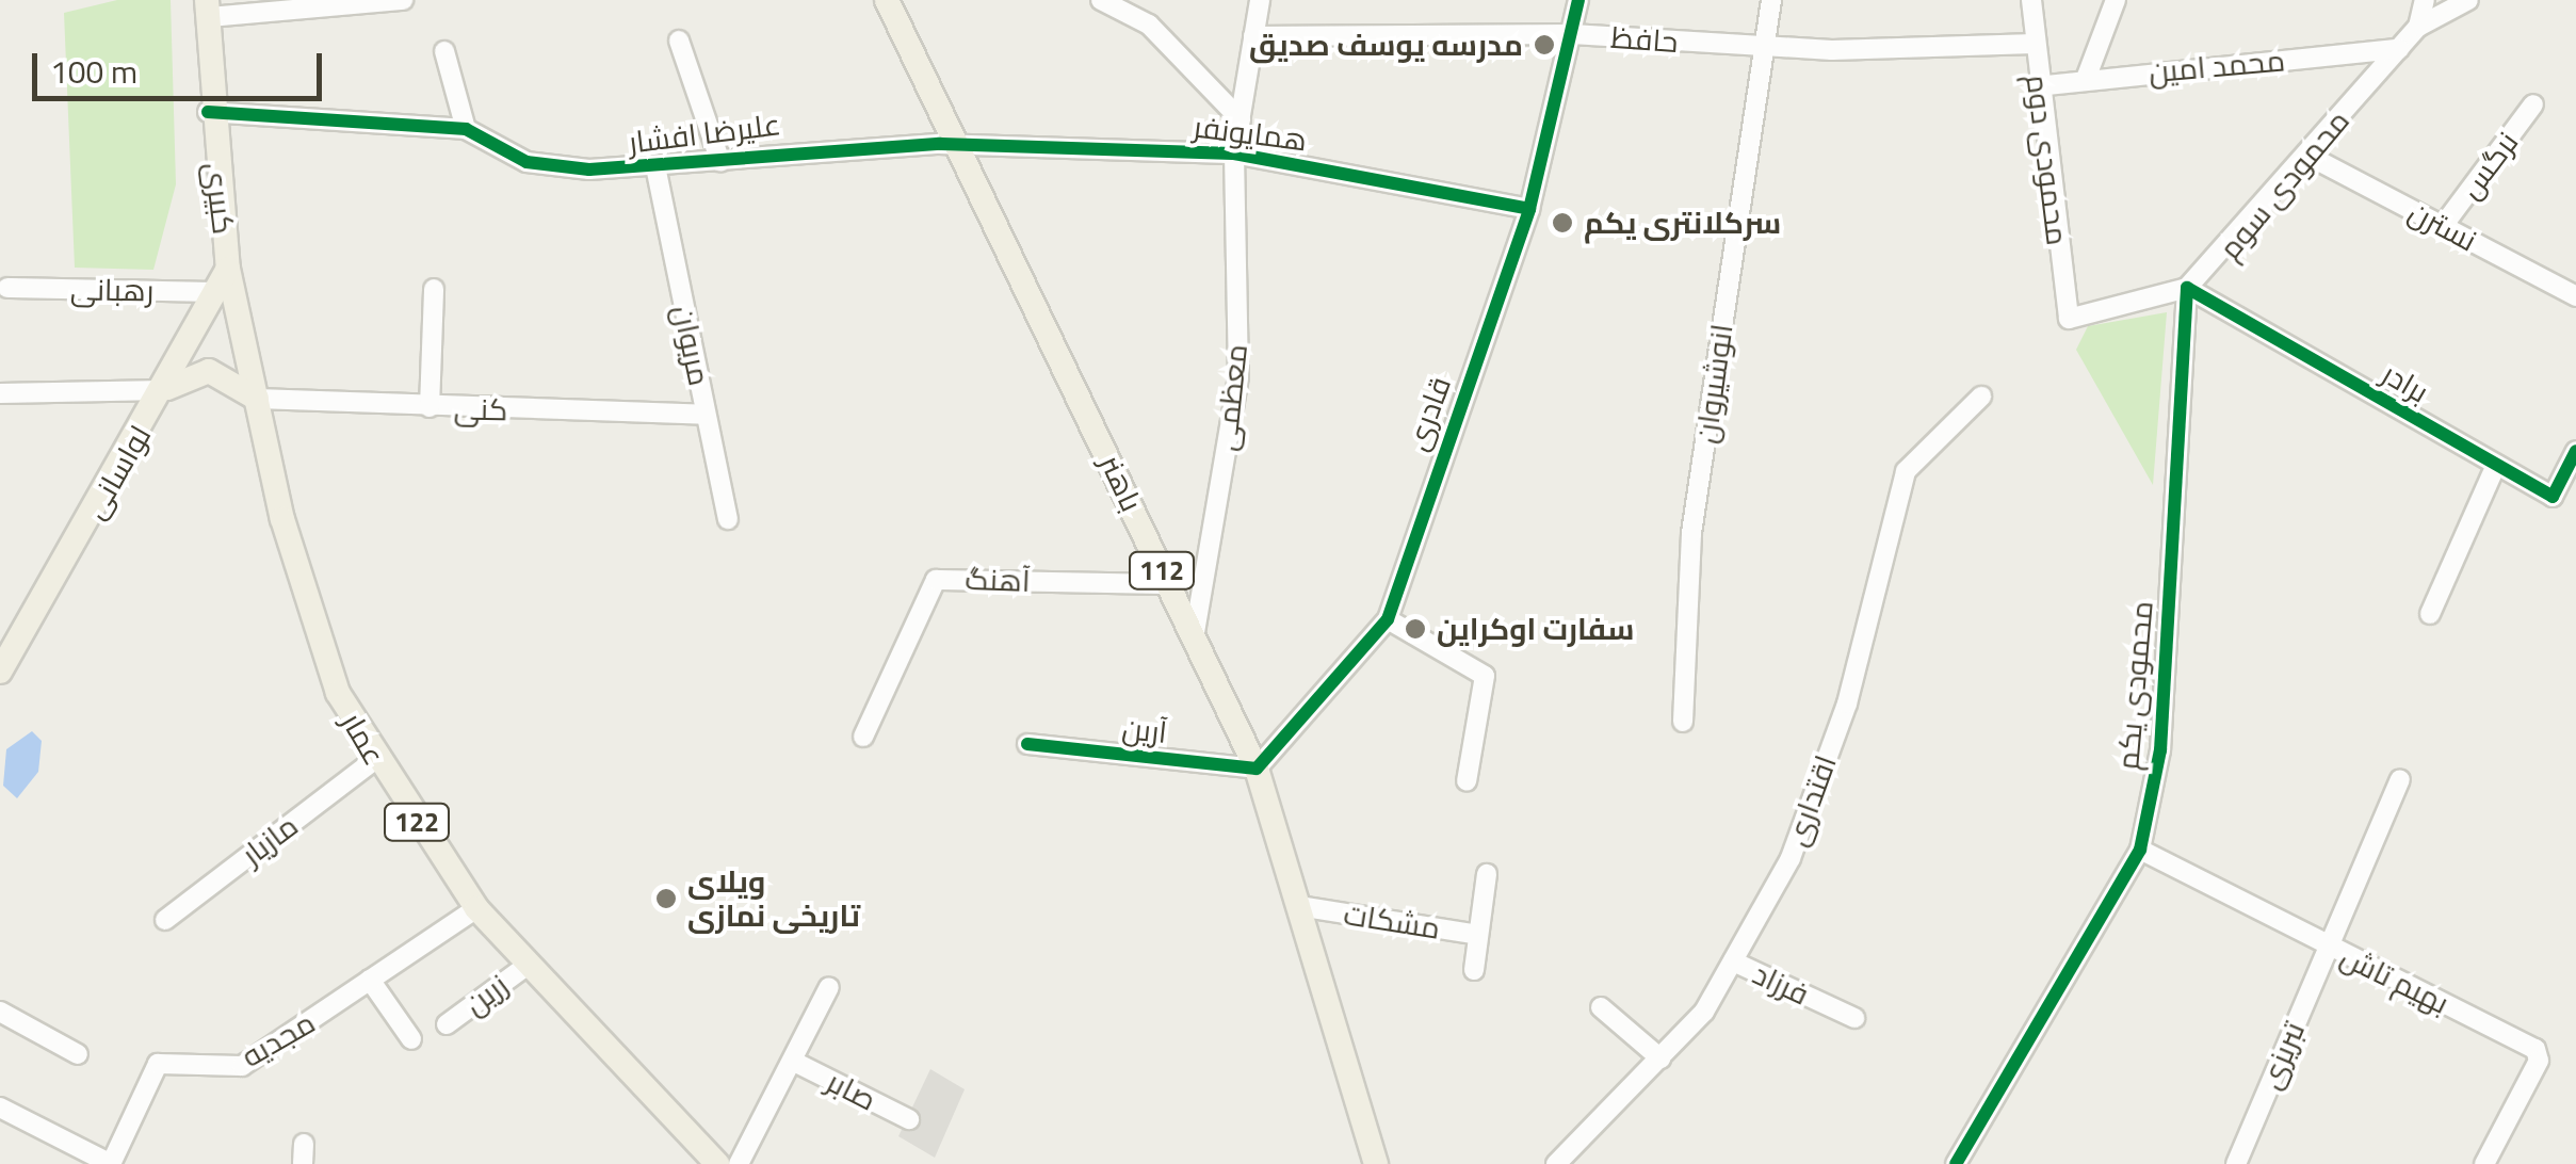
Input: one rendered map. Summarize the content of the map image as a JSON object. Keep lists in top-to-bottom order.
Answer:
{
  "streets": {
    "main road": [
      "کبیری",
      "لواسانی",
      "باهنر",
      "112",
      "عمار",
      "122"
    ],
    "street": [
      "حافظ",
      "محمد امین",
      "علیرضا افشار",
      "همایونفر",
      "محمودی دوم",
      "نرگس",
      "محمودی سوم",
      "نسترن",
      "رهبانی",
      "مریوان",
      "برادر",
      "انوشیروان",
      "معظمی",
      "کنی",
      "قادری",
      "آهنگ",
      "محمودی یکم",
      "آرین",
      "اقتداری",
      "مازیار",
      "مشکات",
      "بهیم تاش",
      "فرزاد",
      "زرین",
      "مجدیه",
      "تبریزی",
      "صابر"
    ]
  },
  "crossings": [
    ["حافظ", "محمودی دوم"],
    ["حافظ", "انوشیروان"],
    ["حافظ", "معظمی"],
    ["حافظ", "قادری"],
    ["محمد امین", "محمودی دوم"],
    ["محمد امین", "محمودی سوم"],
    ["علیرضا افشار", "همایونفر"],
    ["علیرضا افشار", "کبیری"],
    ["علیرضا افشار", "مریوان"],
    ["علیرضا افشار", "باهنر"],
    ["همایونفر", "معظمی"],
    ["همایونفر", "قادری"],
    ["همایونفر", "باهنر"],
    ["محمودی دوم", "محمودی سوم"],
    ["محمودی دوم", "برادر"],
    ["محمودی دوم", "محمودی یکم"],
    ["نرگس", "نسترن"],
    ["محمودی سوم", "نسترن"],
    ["محمودی سوم", "برادر"],
    ["محمودی سوم", "محمودی یکم"],
    ["کبیری", "لواسانی"],
    ["کبیری", "عمار"],
    ["رهبانی", "لواسانی"],
    ["مریوان", "کنی"],
    ["برادر", "محمودی یکم"],
    ["معظمی", "باهنر"],
    ["کنی", "عمار"],
    ["قادری", "باهنر"],
    ["قادری", "آرین"],
    ["لواسانی", "عمار"],
    ["باهنر", "آهنگ"],
    ["باهنر", "آرین"],
    ["باهنر", "مشکات"],
    ["محمودی یکم", "بهیم تاش"],
    ["عمار", "مازیار"],
    ["عمار", "زرین"],
    ["عمار", "مجدیه"],
    ["اقتداری", "فرزاد"],
    ["بهیم تاش", "تبریزی"]
  ],
  "places": [
    "مدرسه یوسف صدیق",
    "سرکلانتری یکم",
    "سفارت اوکراین",
    "ویلای تاریخی نمازی"
  ],
  "scale_bar": "100 m"
}
